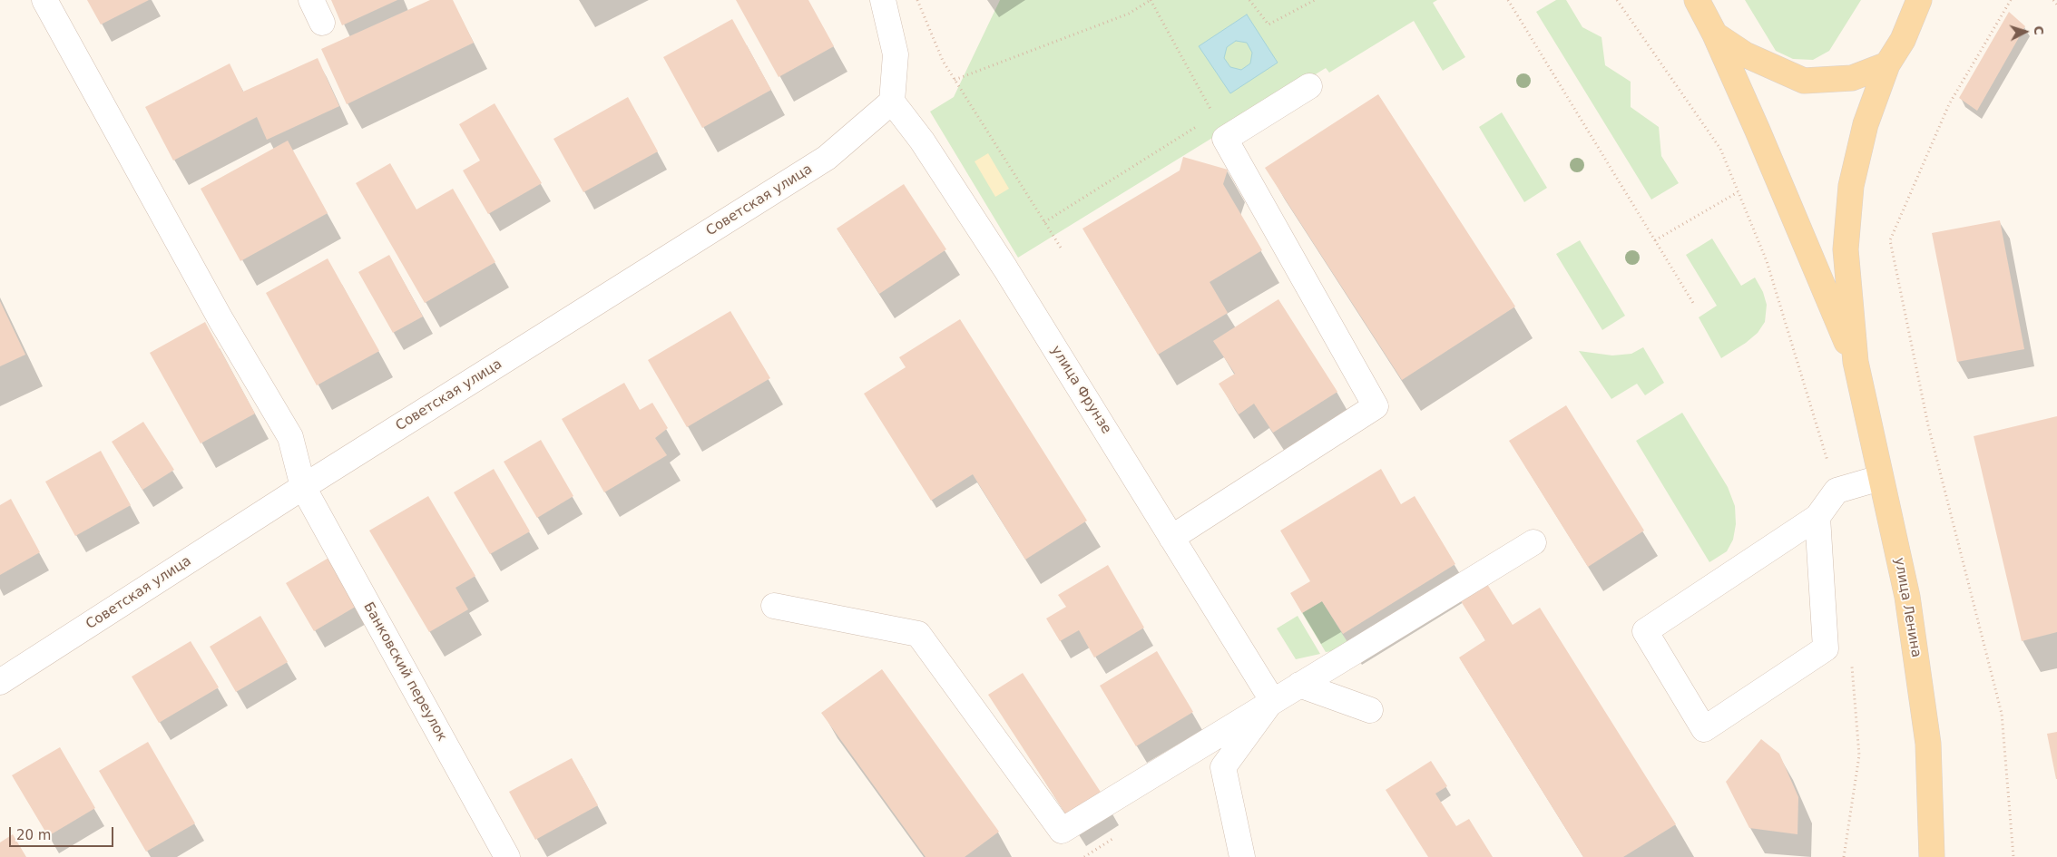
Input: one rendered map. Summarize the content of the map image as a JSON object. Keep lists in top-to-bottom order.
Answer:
{
  "streets": {
    "main road": ["улица Ленина"],
    "street": ["Советская улица", "улица Фрунзе", "Банковский переулок"]
  },
  "crossings": [
    ["Советская улица", "улица Фрунзе"],
    ["Советская улица", "Банковский переулок"]
  ],
  "scale_bar": "20 m",
  "north": "right"
}
